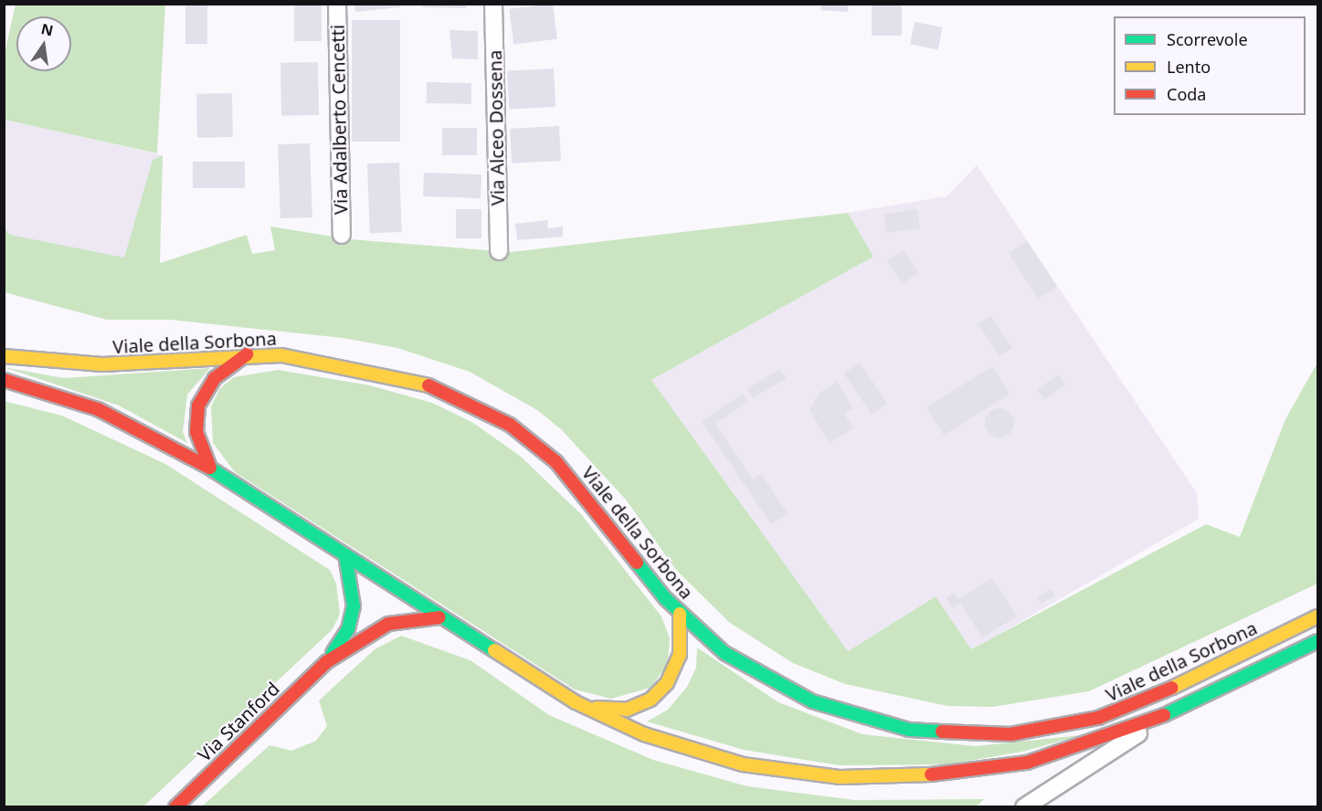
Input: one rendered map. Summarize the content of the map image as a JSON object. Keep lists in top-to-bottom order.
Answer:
{
  "streets": {
    "street": [
      "Via Adalberto Cencetti",
      "Via Alceo Dossena",
      "Viale della Sorbona",
      "Via Stanford"
    ]
  },
  "legend": ["Scorrevole", "Lento", "Coda"],
  "north": "top"
}
